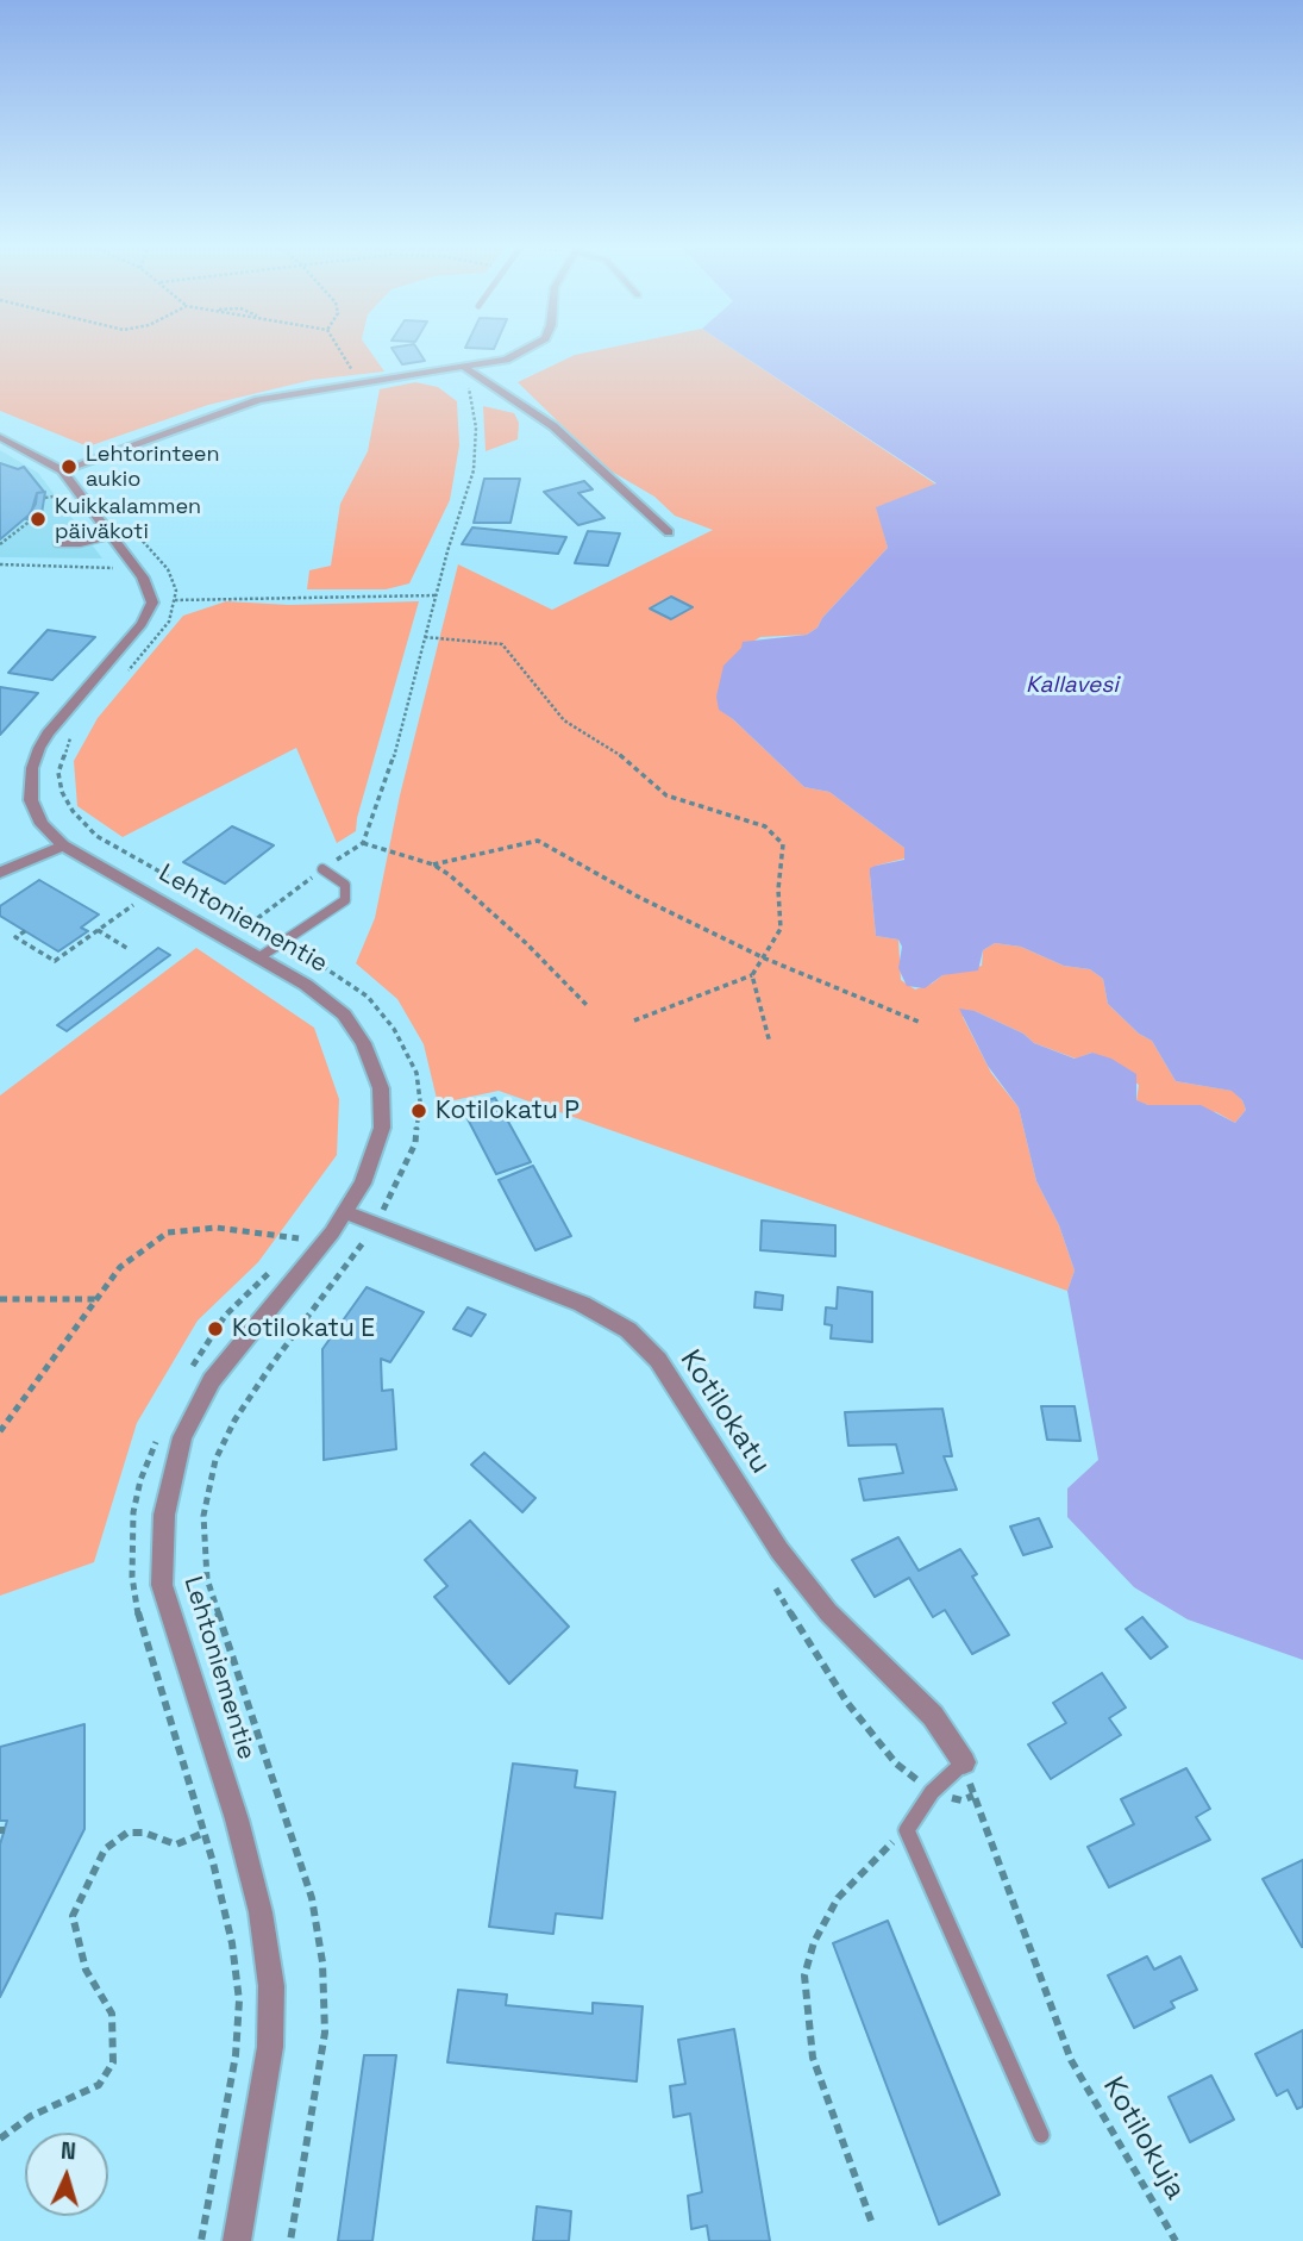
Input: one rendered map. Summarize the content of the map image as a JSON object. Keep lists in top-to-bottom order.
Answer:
{
  "streets": {
    "street": ["Lehtoniementie", "Kotilokatu"],
    "path": ["Kotilokuja"]
  },
  "crossings": [
    ["Lehtoniementie", "Kotilokatu"],
    ["Kotilokatu", "Kotilokuja"]
  ],
  "water": ["Kallavesi"],
  "places": [
    "Lehtorinteen aukio",
    "Kuikkalammen päiväkoti",
    "Kotilokatu P",
    "Kotilokatu E"
  ],
  "north": "top"
}
